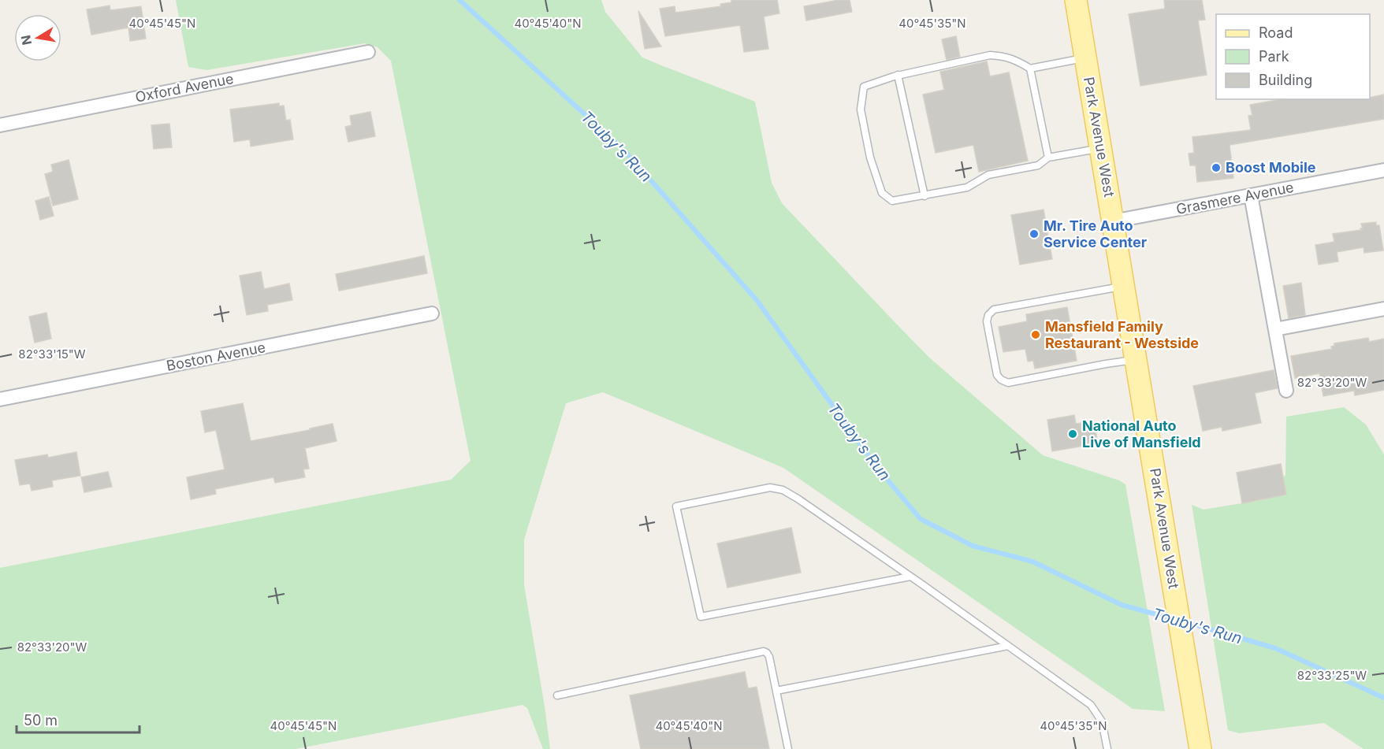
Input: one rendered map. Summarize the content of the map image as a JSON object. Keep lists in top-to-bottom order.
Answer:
{
  "streets": {
    "main road": ["Park Avenue West"],
    "street": ["Oxford Avenue", "Grasmere Avenue", "Boston Avenue"]
  },
  "crossings": [
    ["Park Avenue West", "Grasmere Avenue"]
  ],
  "water": ["Touby's Run"],
  "places": [
    "Boost Mobile",
    "Mr. Tire Auto Service Center",
    "Mansfield Family Restaurant - Westside",
    "National Auto Live of Mansfield"
  ],
  "legend": ["Road", "Park", "Building"],
  "scale_bar": "50 m",
  "north": "left",
  "coordinates": [
    "40°45'45\"N",
    "40°45'40\"N",
    "40°45'35\"N",
    "82°33'15\"W",
    "82°33'20\"W",
    "82°33'25\"W"
  ]
}
